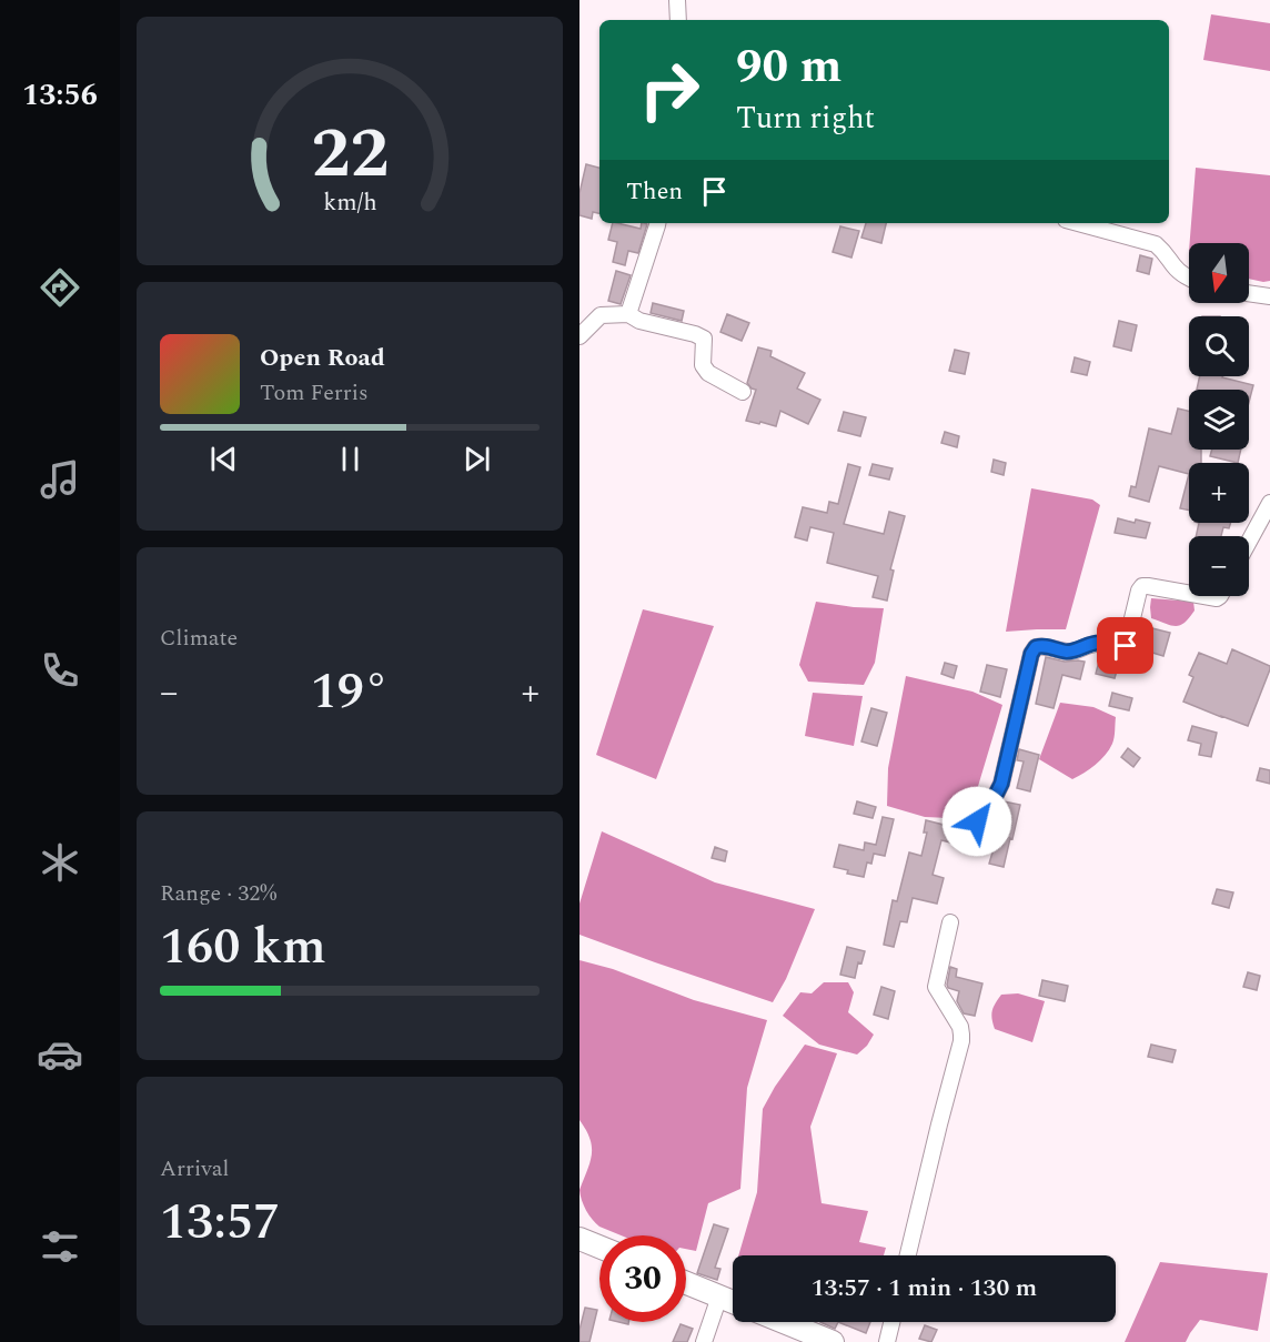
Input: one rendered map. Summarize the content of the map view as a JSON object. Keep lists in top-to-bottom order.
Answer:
{
  "north": "bottom",
  "page": {
    "tabs": "13:56",
    "turn": ["90 m", "Turn right"],
    "then": "Then",
    "map_buttons": ["+", "−"],
    "song": ["Open Road", "Tom Ferris"],
    "tile": [
      "Climate",
      ["Range · 32%", "160 km"],
      ["Arrival", "13:57"]
    ],
    "heat": ["−", "19°", "+"],
    "limit": "30",
    "trip": "13:57 · 1 min · 130 m",
    "gauge": ["22", "km/h"]
  }
}
